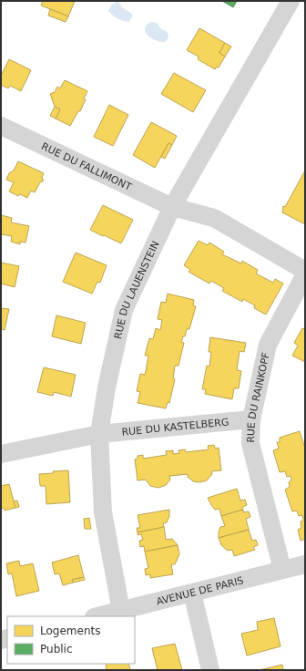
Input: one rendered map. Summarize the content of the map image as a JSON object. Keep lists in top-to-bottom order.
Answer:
{
  "streets": {
    "street": [
      "RUE DU FALLIMONT",
      "RUE DU LAUENSTEIN",
      "RUE DU RAINKOPF",
      "RUE DU KASTELBERG",
      "AVENUE DE PARIS"
    ]
  },
  "crossings": [
    ["RUE DU FALLIMONT", "RUE DU LAUENSTEIN"],
    ["RUE DU LAUENSTEIN", "RUE DU KASTELBERG"],
    ["RUE DU LAUENSTEIN", "AVENUE DE PARIS"],
    ["RUE DU RAINKOPF", "RUE DU KASTELBERG"],
    ["RUE DU RAINKOPF", "AVENUE DE PARIS"]
  ],
  "legend": ["Logements", "Public"]
}
